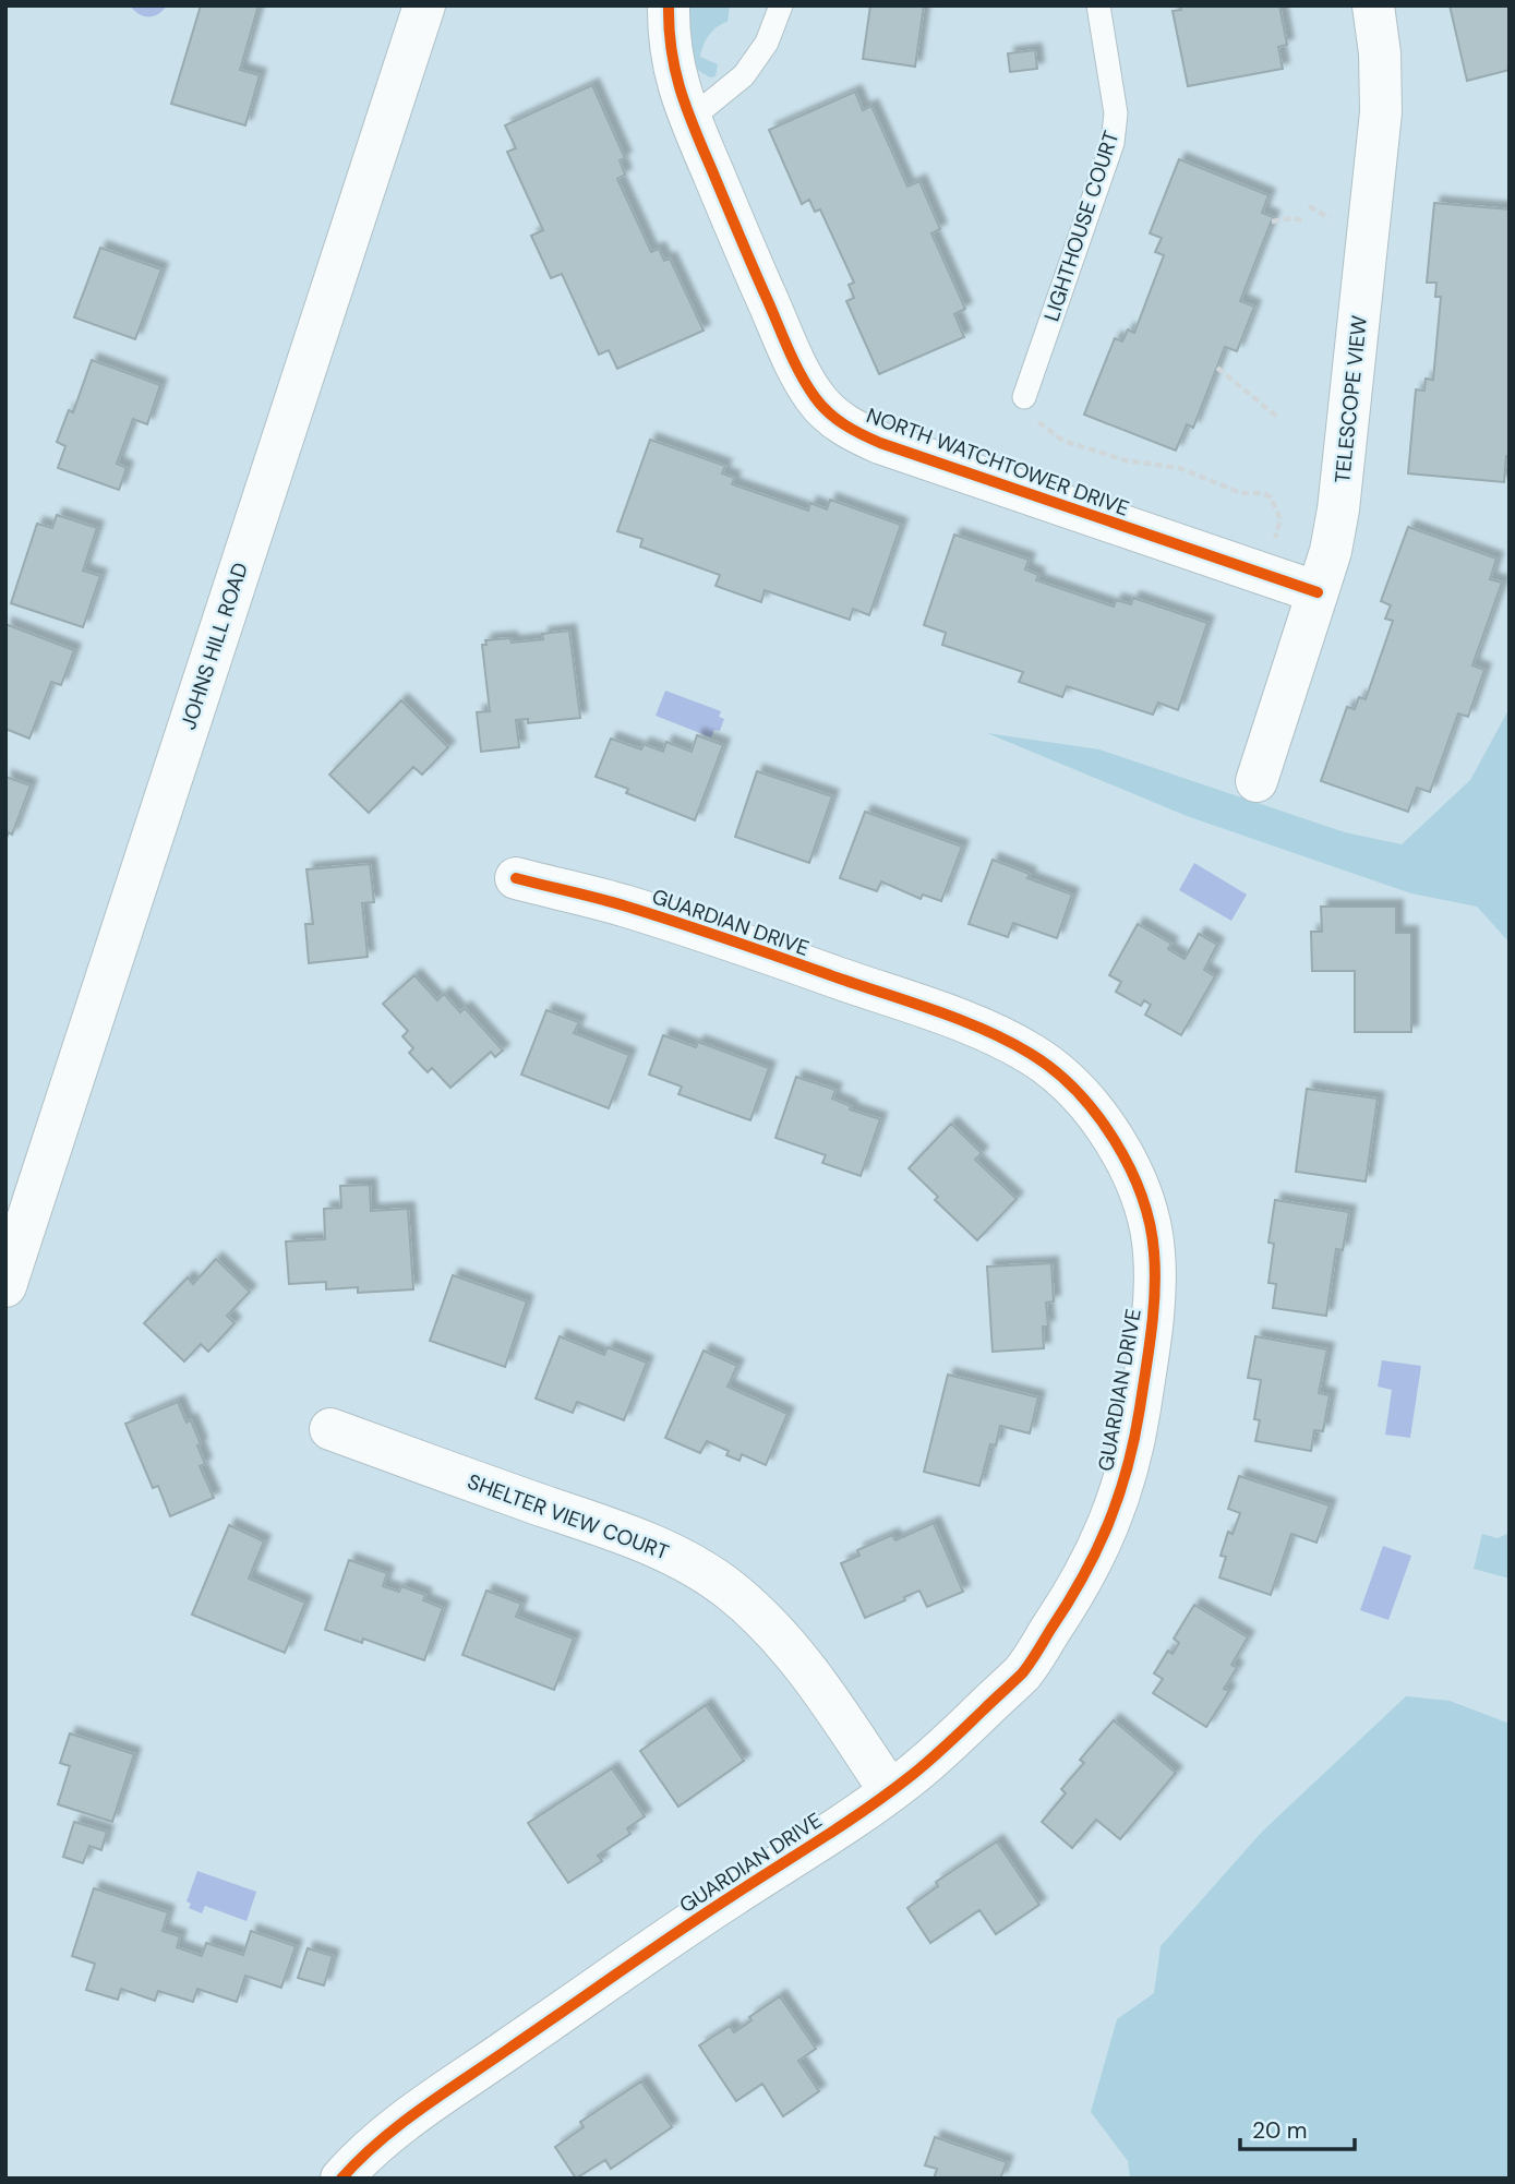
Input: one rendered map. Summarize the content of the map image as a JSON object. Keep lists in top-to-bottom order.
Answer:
{
  "streets": {
    "street": [
      "TELESCOPE VIEW",
      "NORTH WATCHTOWER DRIVE",
      "JOHNS HILL ROAD",
      "GUARDIAN DRIVE",
      "SHELTER VIEW COURT"
    ],
    "lane": ["LIGHTHOUSE COURT"]
  },
  "crossings": [
    ["TELESCOPE VIEW", "NORTH WATCHTOWER DRIVE"],
    ["GUARDIAN DRIVE", "SHELTER VIEW COURT"]
  ],
  "scale_bar": "20 m"
}
